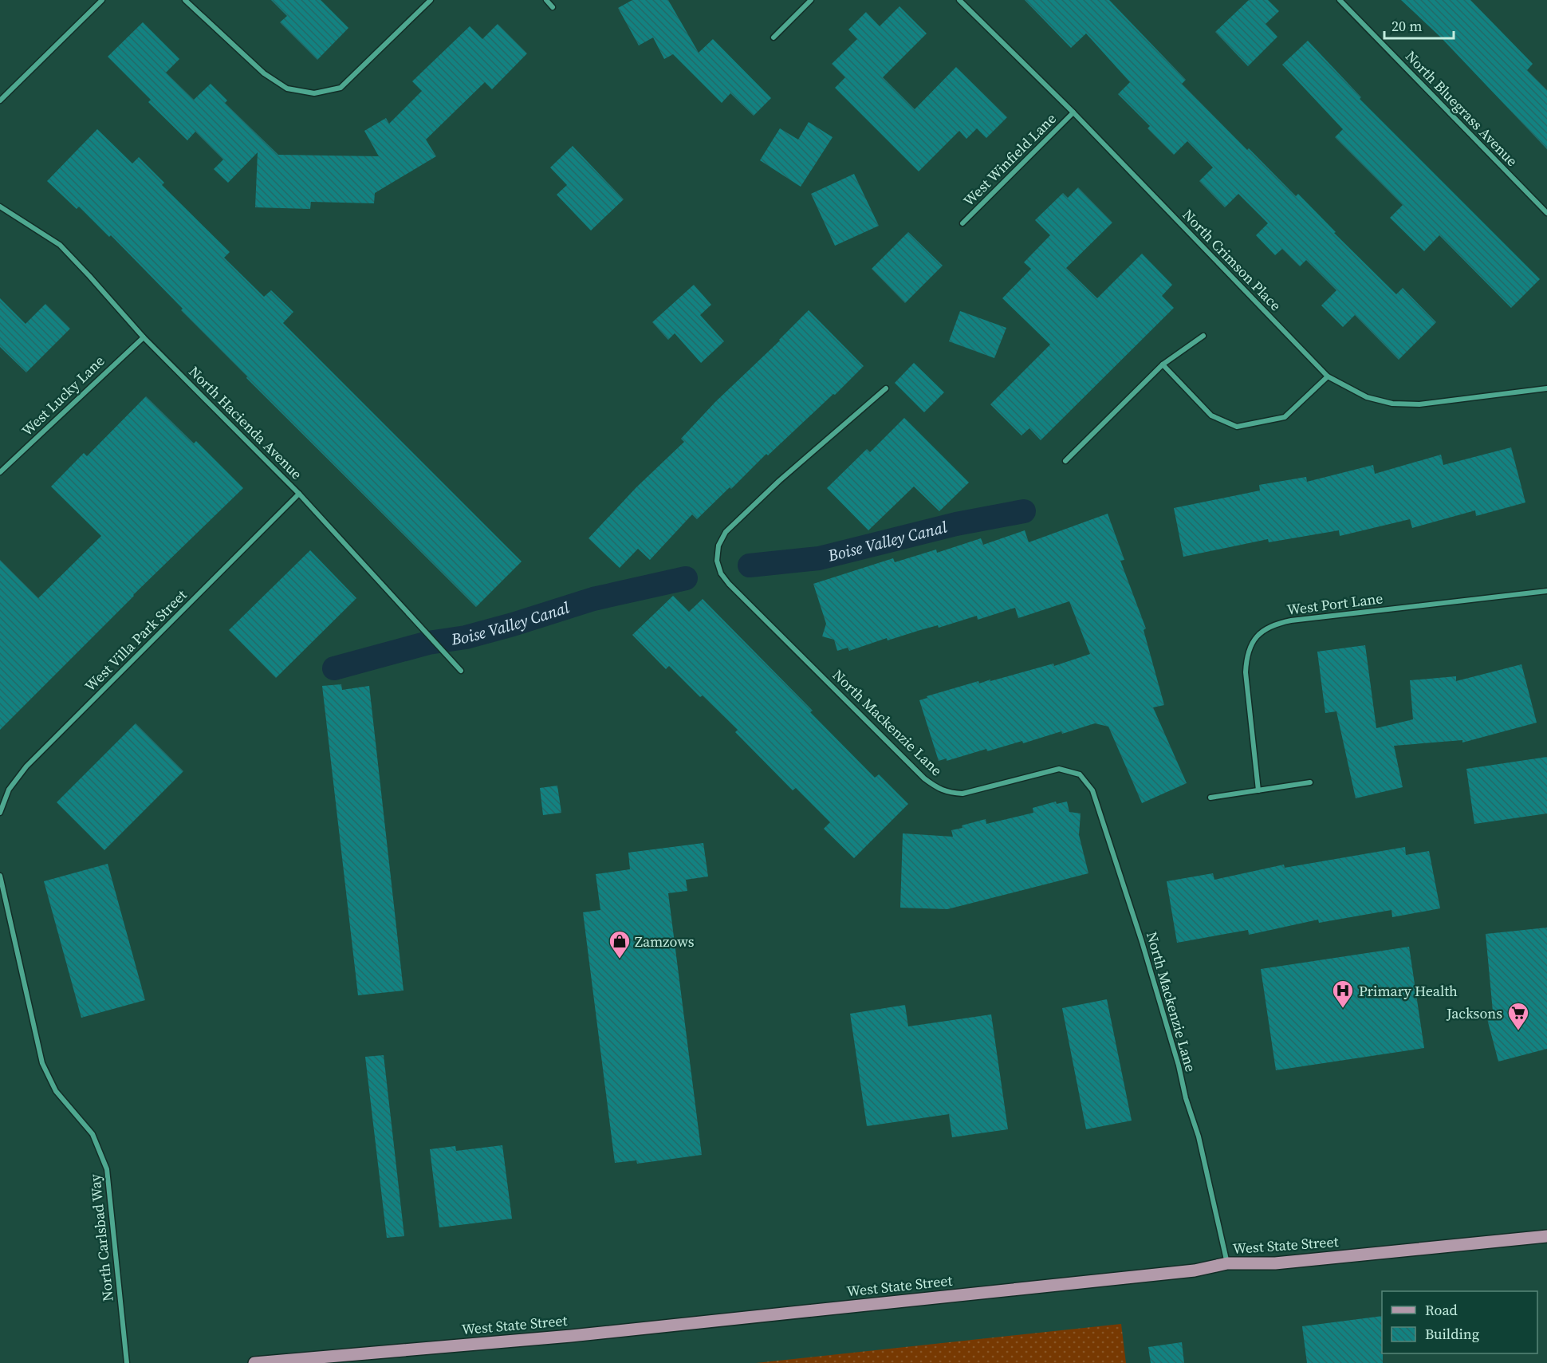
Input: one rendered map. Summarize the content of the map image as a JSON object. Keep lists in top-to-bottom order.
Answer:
{
  "streets": {
    "main road": ["West State Street"],
    "street": [
      "North Bluegrass Avenue",
      "West Winfield Lane",
      "North Crimson Place",
      "West Lucky Lane",
      "North Hacienda Avenue",
      "West Port Lane",
      "West Villa Park Street",
      "North Mackenzie Lane",
      "North Carlsbad Way"
    ]
  },
  "crossings": [
    ["West Winfield Lane", "North Crimson Place"],
    ["West Lucky Lane", "North Hacienda Avenue"],
    ["North Hacienda Avenue", "West Villa Park Street"],
    ["North Mackenzie Lane", "West State Street"]
  ],
  "water": ["Boise Valley Canal"],
  "places": {
    "shop": ["Zamzows"],
    "hospital": ["Primary Health"],
    "supermarket": ["Jacksons"]
  },
  "legend": ["Road", "Building"],
  "scale_bar": "20 m"
}
